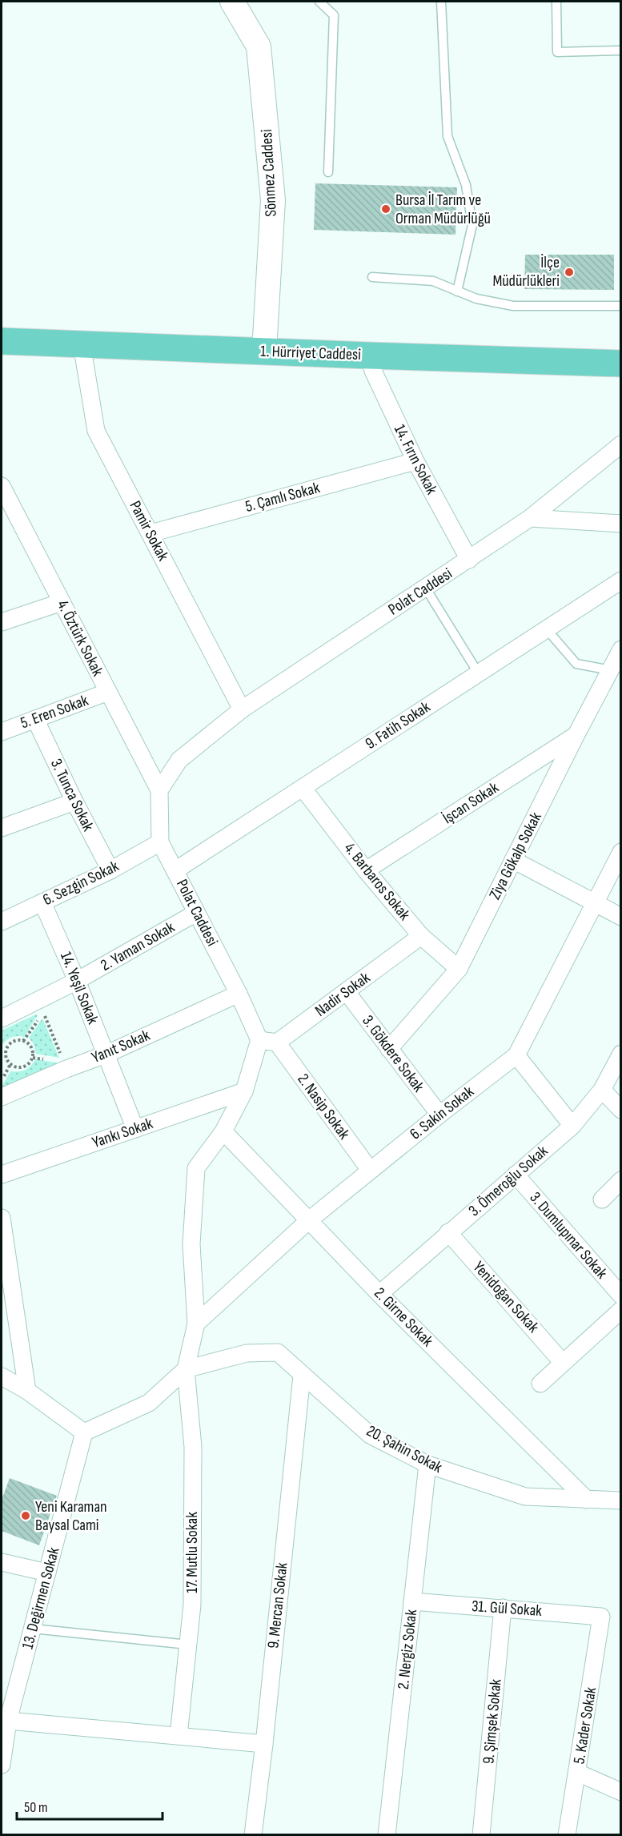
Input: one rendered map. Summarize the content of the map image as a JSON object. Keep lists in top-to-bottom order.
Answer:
{
  "streets": {
    "main road": ["Sönmez Caddesi", "1. Hürriyet Caddesi"],
    "street": [
      "14. Fırın Sokak",
      "5. Çamlı Sokak",
      "Pamir Sokak",
      "Polat Caddesi",
      "4. Öztürk Sokak",
      "5. Eren Sokak",
      "9. Fatih Sokak",
      "3. Tunca Sokak",
      "İşcan Sokak",
      "Ziya Gökalp Sokak",
      "4. Barbaros Sokak",
      "6. Sezgin Sokak",
      "2. Yaman Sokak",
      "14. Yeşil Sokak",
      "Nadir Sokak",
      "Yanıt Sokak",
      "3. Gökdere Sokak",
      "2. Nasip Sokak",
      "6. Sakin Sokak",
      "Yankı Sokak",
      "3. Ömeroğlu Sokak",
      "3. Dumlupınar Sokak",
      "Yenidoğan Sokak",
      "2. Girne Sokak",
      "20. Şahin Sokak",
      "17. Mutlu Sokak",
      "13. Değirmen Sokak",
      "9. Mercan Sokak",
      "31. Gül Sokak",
      "2. Nergiz Sokak",
      "9. Şimşek Sokak",
      "5. Kader Sokak"
    ]
  },
  "crossings": [
    ["Sönmez Caddesi", "1. Hürriyet Caddesi"],
    ["1. Hürriyet Caddesi", "14. Fırın Sokak"],
    ["1. Hürriyet Caddesi", "Pamir Sokak"],
    ["14. Fırın Sokak", "5. Çamlı Sokak"],
    ["14. Fırın Sokak", "Polat Caddesi"],
    ["5. Çamlı Sokak", "Pamir Sokak"],
    ["Pamir Sokak", "Polat Caddesi"],
    ["Polat Caddesi", "4. Öztürk Sokak"],
    ["Polat Caddesi", "9. Fatih Sokak"],
    ["Polat Caddesi", "6. Sezgin Sokak"],
    ["Polat Caddesi", "2. Yaman Sokak"],
    ["Polat Caddesi", "Yanıt Sokak"],
    ["4. Öztürk Sokak", "5. Eren Sokak"],
    ["5. Eren Sokak", "3. Tunca Sokak"],
    ["9. Fatih Sokak", "4. Barbaros Sokak"],
    ["3. Tunca Sokak", "6. Sezgin Sokak"],
    ["İşcan Sokak", "Ziya Gökalp Sokak"],
    ["İşcan Sokak", "4. Barbaros Sokak"],
    ["Ziya Gökalp Sokak", "4. Barbaros Sokak"],
    ["Ziya Gökalp Sokak", "3. Gökdere Sokak"],
    ["4. Barbaros Sokak", "Nadir Sokak"],
    ["6. Sezgin Sokak", "14. Yeşil Sokak"],
    ["2. Yaman Sokak", "14. Yeşil Sokak"],
    ["14. Yeşil Sokak", "Yanıt Sokak"],
    ["14. Yeşil Sokak", "Yankı Sokak"],
    ["Nadir Sokak", "3. Gökdere Sokak"],
    ["Nadir Sokak", "2. Nasip Sokak"],
    ["3. Gökdere Sokak", "6. Sakin Sokak"],
    ["2. Nasip Sokak", "6. Sakin Sokak"],
    ["6. Sakin Sokak", "2. Girne Sokak"],
    ["3. Ömeroğlu Sokak", "3. Dumlupınar Sokak"],
    ["3. Ömeroğlu Sokak", "Yenidoğan Sokak"],
    ["3. Ömeroğlu Sokak", "2. Girne Sokak"],
    ["2. Girne Sokak", "20. Şahin Sokak"],
    ["20. Şahin Sokak", "17. Mutlu Sokak"],
    ["20. Şahin Sokak", "9. Mercan Sokak"],
    ["20. Şahin Sokak", "2. Nergiz Sokak"],
    ["31. Gül Sokak", "2. Nergiz Sokak"],
    ["31. Gül Sokak", "9. Şimşek Sokak"],
    ["31. Gül Sokak", "5. Kader Sokak"]
  ],
  "places": ["Bursa İl Tarım ve Orman Müdürlüğü", "İlçe Müdürlükleri", "Yeni Karaman Baysal Cami"],
  "scale_bar": "50 m"
}
